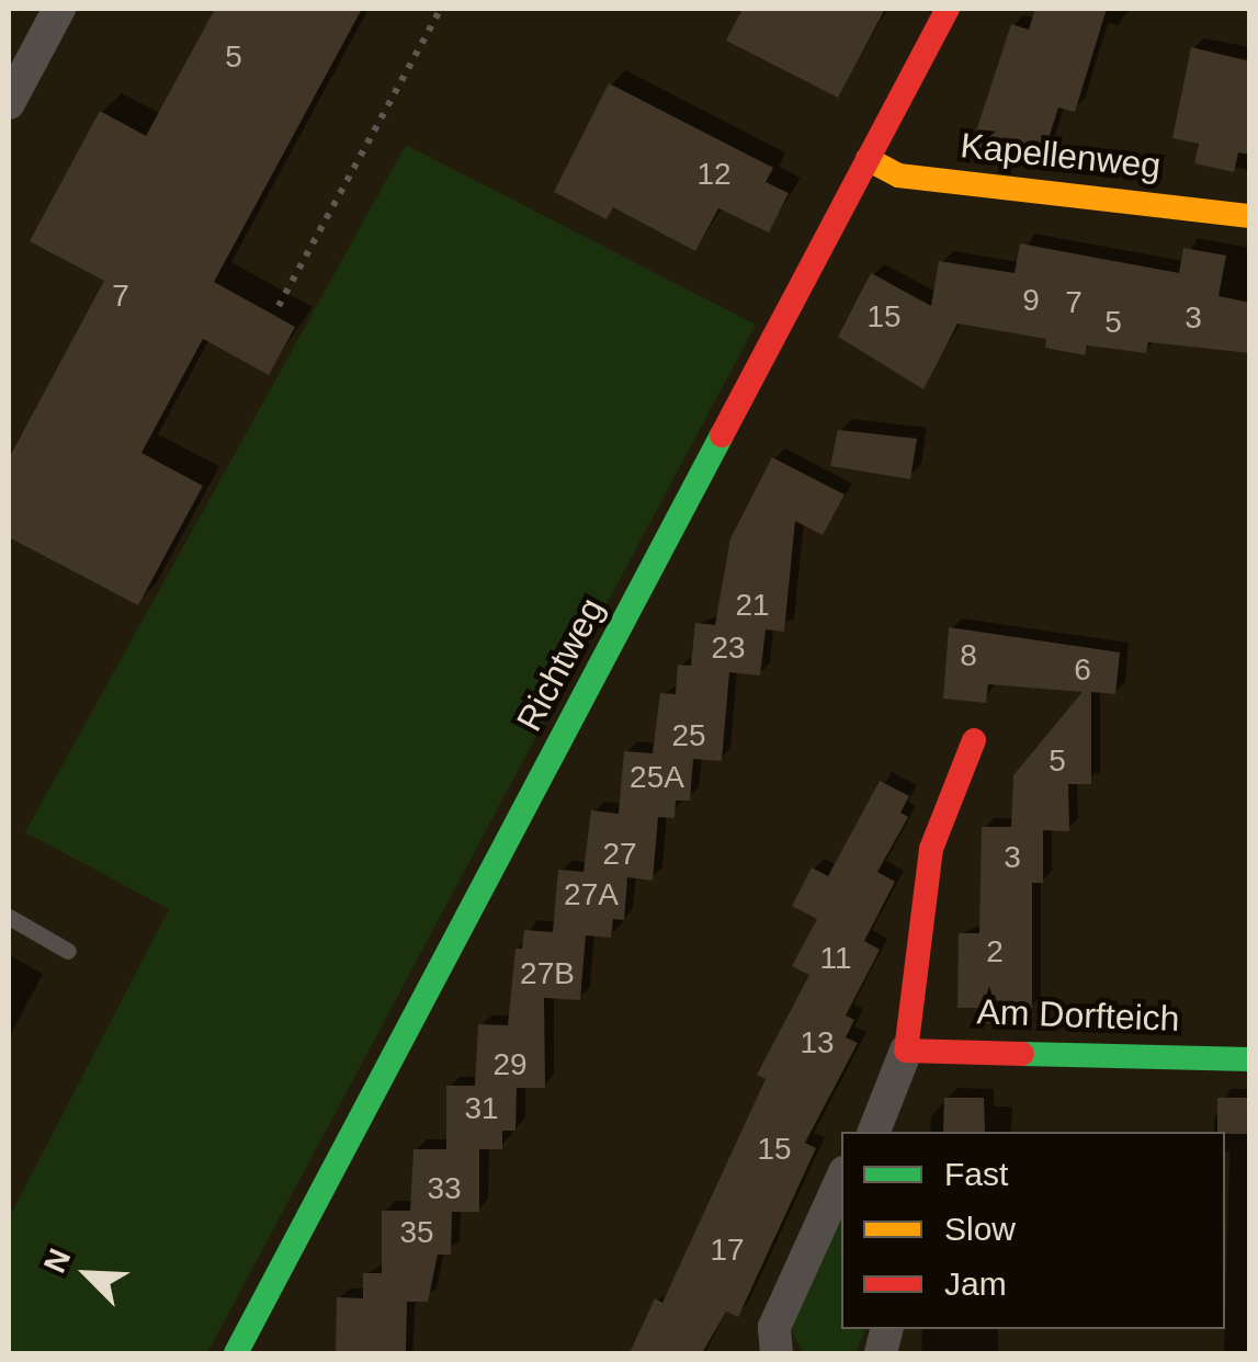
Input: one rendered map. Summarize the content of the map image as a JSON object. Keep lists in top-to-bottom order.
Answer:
{
  "streets": {
    "street": ["Kapellenweg", "Richtweg", "Am Dorfteich"]
  },
  "crossings": [
    ["Kapellenweg", "Richtweg"]
  ],
  "house_numbers": [
    "5",
    "12",
    "7",
    "9",
    "7",
    "15",
    "3",
    "5",
    "21",
    "23",
    "8",
    "6",
    "25",
    "5",
    "25A",
    "27",
    "3",
    "27A",
    "2",
    "11",
    "27B",
    "13",
    "29",
    "31",
    "15",
    "33",
    "35",
    "17"
  ],
  "legend": ["Fast", "Slow", "Jam"],
  "north": "top left"
}
